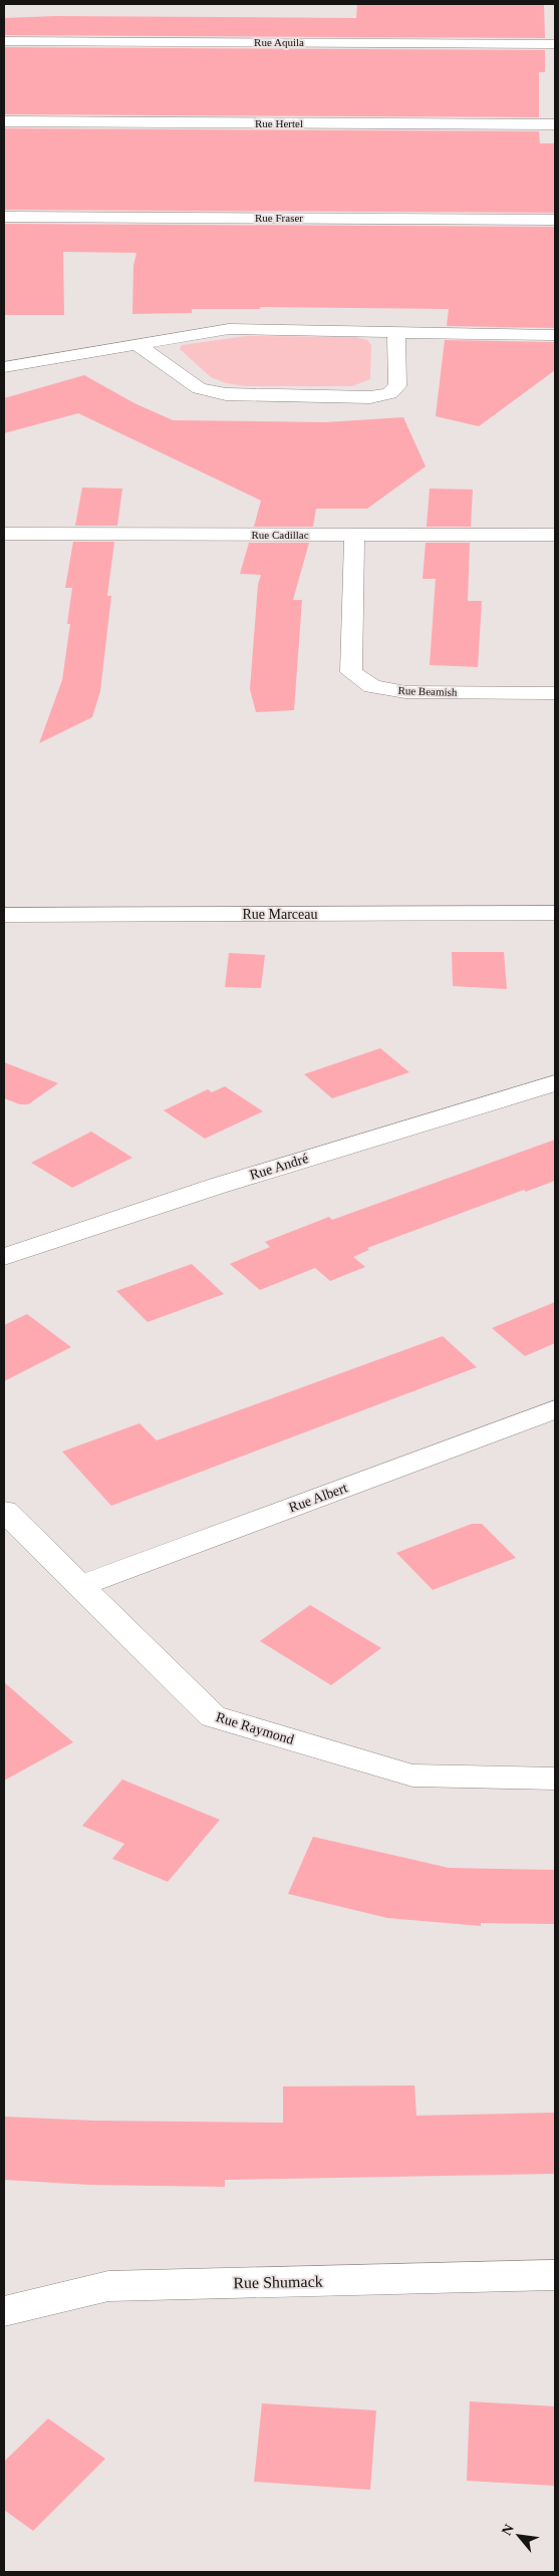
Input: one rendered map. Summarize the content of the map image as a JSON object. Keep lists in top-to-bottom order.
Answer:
{
  "streets": {
    "street": [
      "Rue Aquila",
      "Rue Hertel",
      "Rue Fraser",
      "Rue Cadillac",
      "Rue Beamish",
      "Rue Marceau",
      "Rue André",
      "Rue Albert",
      "Rue Raymond",
      "Rue Shumack"
    ]
  },
  "crossings": [
    ["Rue Cadillac", "Rue Beamish"],
    ["Rue Albert", "Rue Raymond"]
  ],
  "north": "top left"
}
